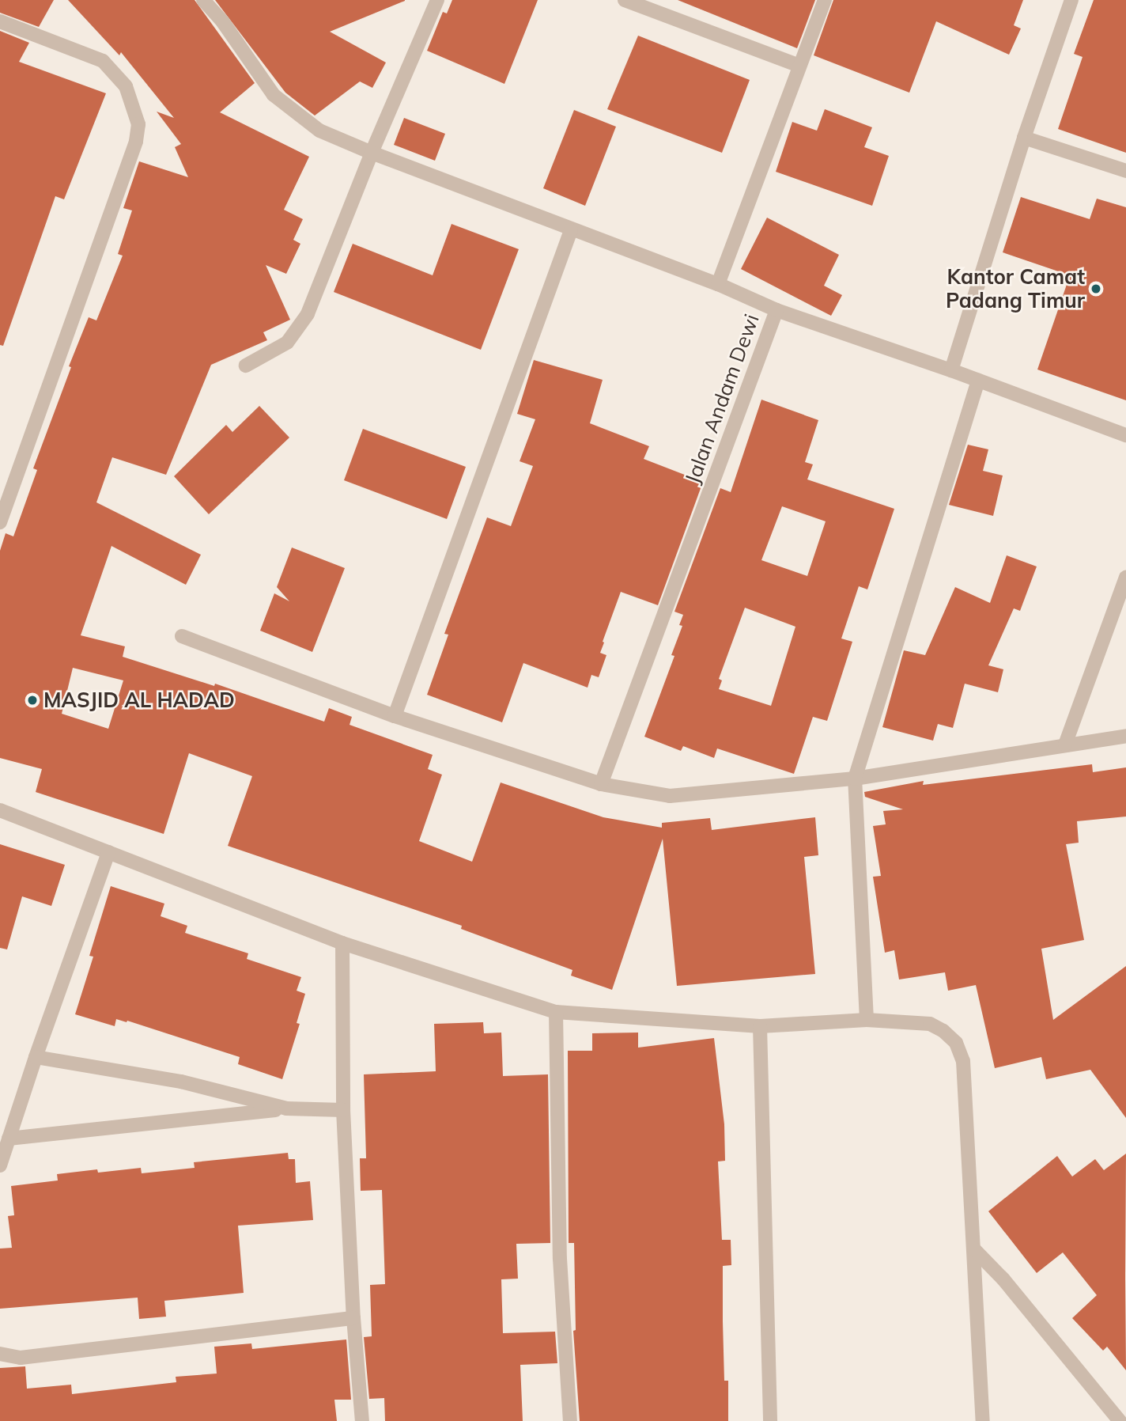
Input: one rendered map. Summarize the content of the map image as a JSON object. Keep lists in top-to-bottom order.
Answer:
{
  "streets": {
    "street": ["Jalan Andam Dewi"]
  },
  "places": ["Kantor Camat Padang Timur", "MASJID AL HADAD"]
}
